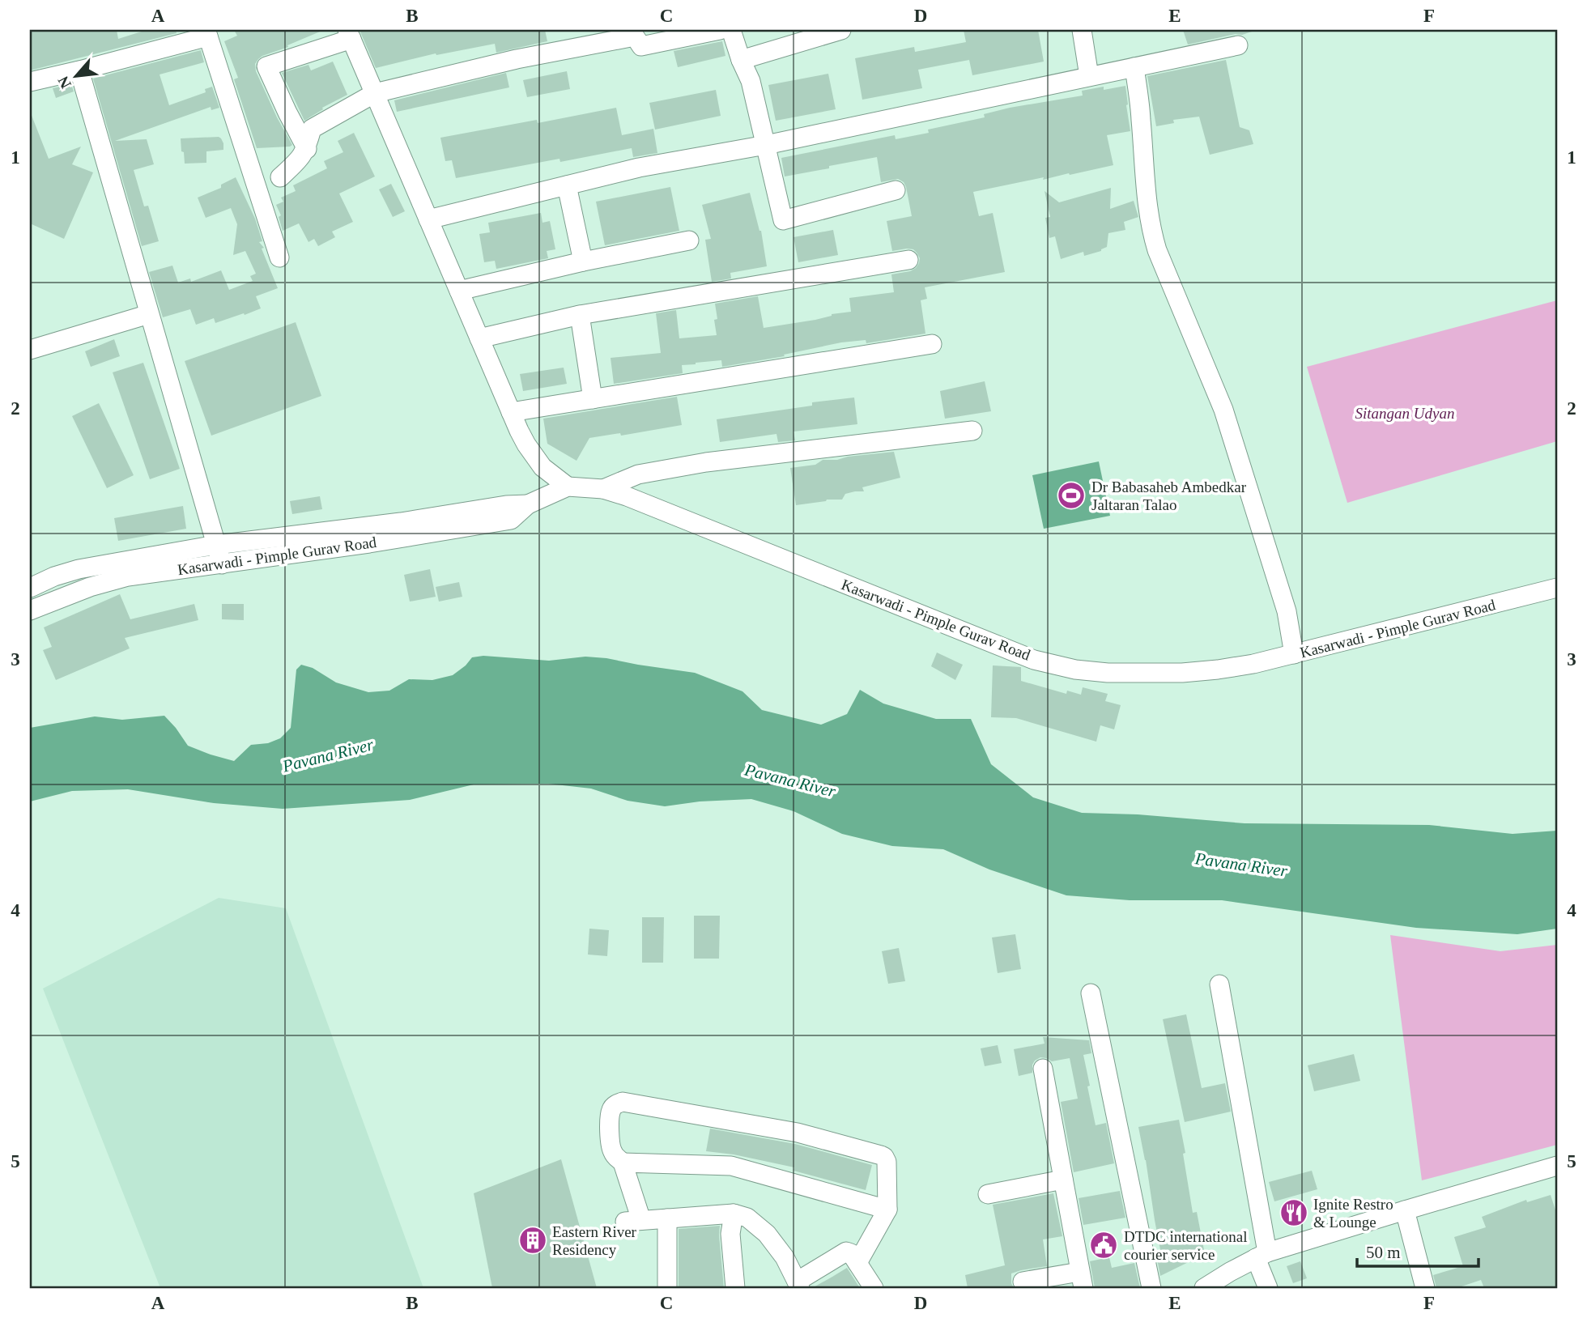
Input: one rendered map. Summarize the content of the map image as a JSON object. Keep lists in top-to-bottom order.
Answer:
{
  "streets": {
    "street": ["Kasarwadi - Pimple Gurav Road"]
  },
  "water": ["Pavana River"],
  "parks": ["Sitangan Udyan"],
  "places": {
    "sports": ["Dr Babasaheb Ambedkar Jaltaran Talao"],
    "restaurant": ["Ignite Restro & Lounge"],
    "building": ["Eastern River Residency"],
    "public building": ["DTDC international courier service"]
  },
  "scale_bar": "50 m",
  "north": "bottom left",
  "grid": {
    "columns": [
      "A",
      "B",
      "C",
      "D",
      "E",
      "F"
    ],
    "rows": [
      "1",
      "2",
      "3",
      "4",
      "5"
    ]
  }
}
